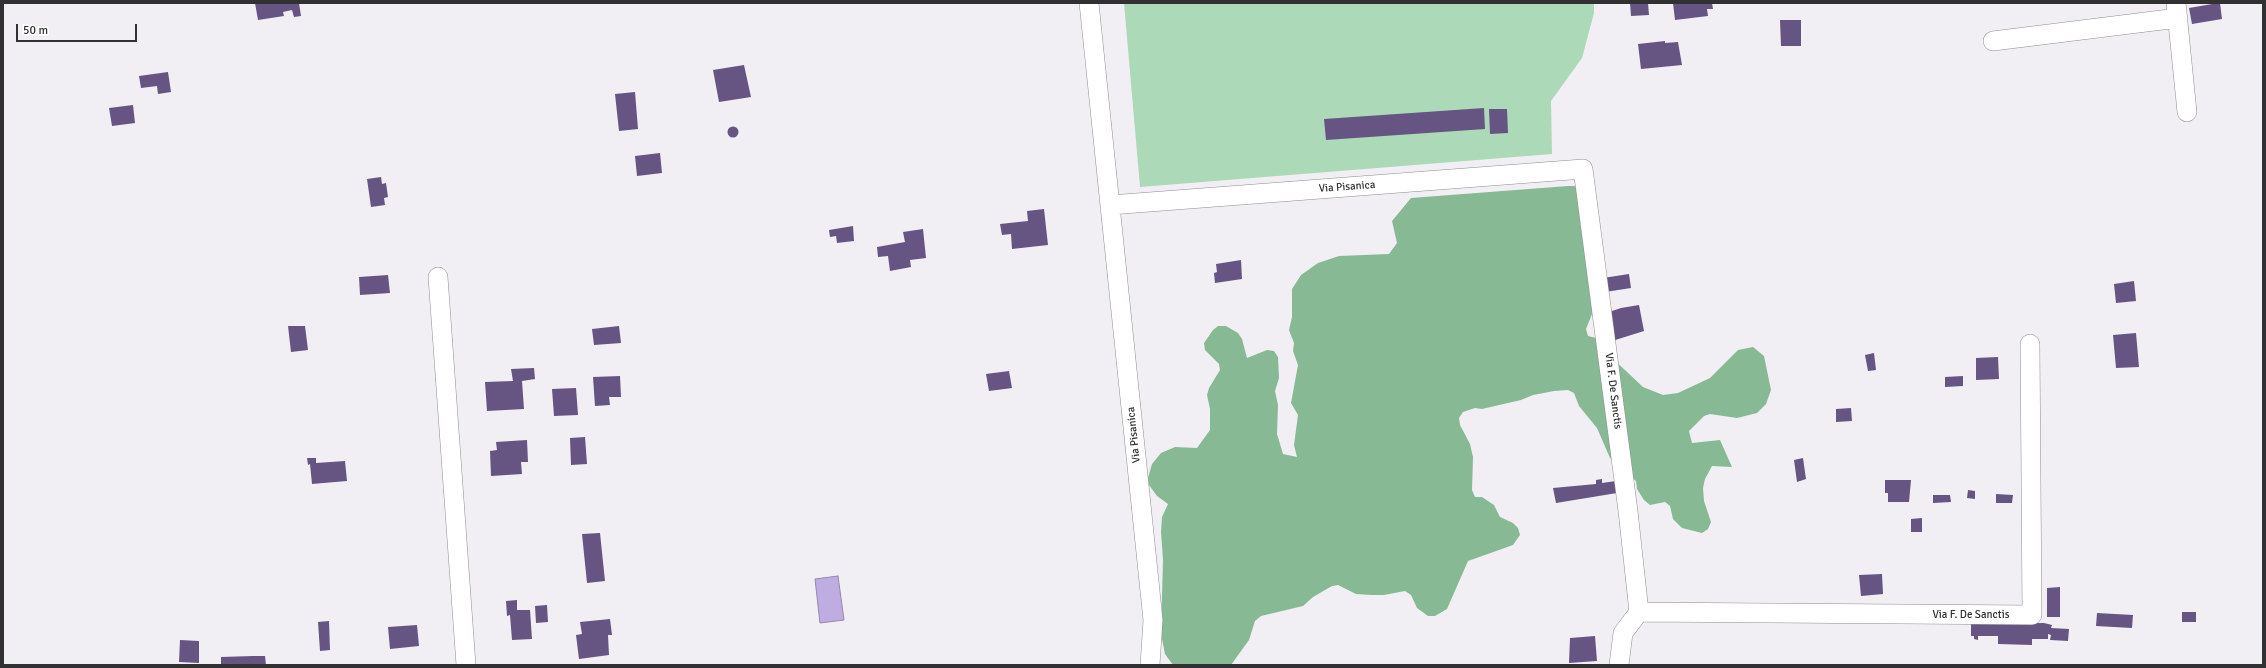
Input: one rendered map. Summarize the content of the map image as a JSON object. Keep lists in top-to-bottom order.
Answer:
{
  "streets": {
    "street": ["Via Pisanica", "Via F. De Sanctis"]
  },
  "crossings": [
    ["Via Pisanica", "Via F. De Sanctis"]
  ],
  "scale_bar": "50 m"
}
